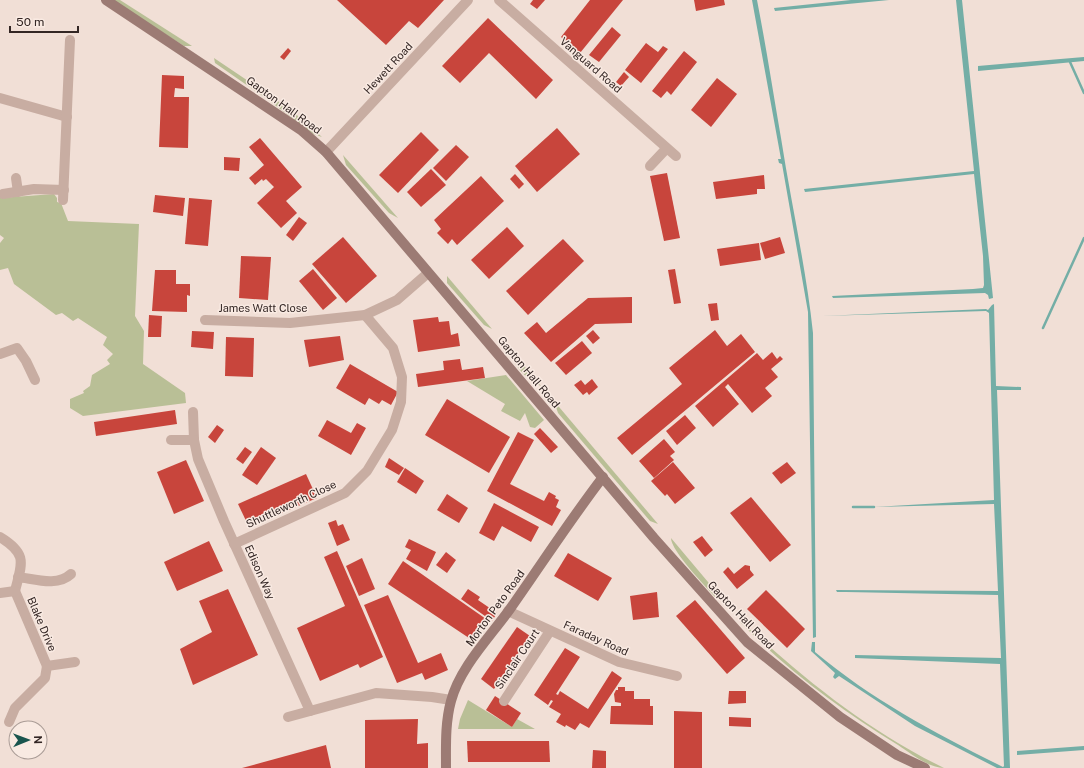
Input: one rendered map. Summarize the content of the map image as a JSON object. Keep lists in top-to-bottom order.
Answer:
{
  "streets": {
    "street": [
      "Vanguard Road",
      "Hewett Road",
      "Gapton Hall Road",
      "James Watt Close",
      "Shuttleworth Close",
      "Edison Way",
      "Morton Peto Road",
      "Blake Drive",
      "Faraday Road",
      "Sinclair Court"
    ]
  },
  "crossings": [
    ["Hewett Road", "Gapton Hall Road"],
    ["Gapton Hall Road", "James Watt Close"],
    ["Gapton Hall Road", "Morton Peto Road"],
    ["James Watt Close", "Shuttleworth Close"],
    ["Shuttleworth Close", "Edison Way"],
    ["Morton Peto Road", "Faraday Road"],
    ["Faraday Road", "Sinclair Court"]
  ],
  "scale_bar": "50 m",
  "north": "right"
}
